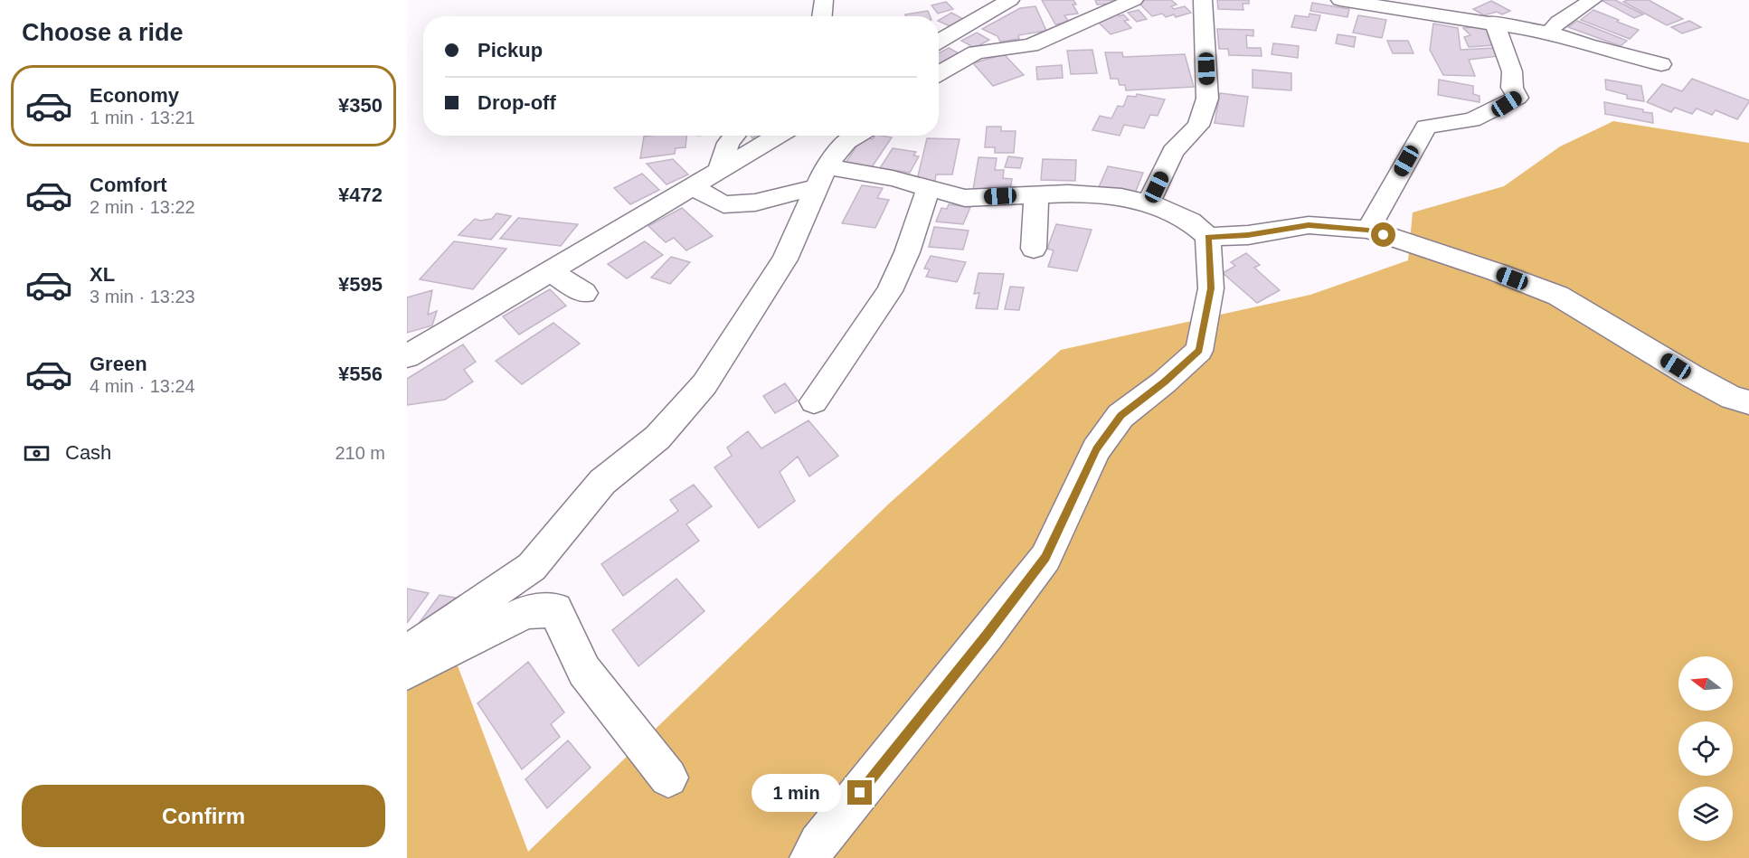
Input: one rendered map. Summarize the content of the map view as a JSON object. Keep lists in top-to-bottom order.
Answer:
{
  "north": "left",
  "page": {
    "heading": "Choose a ride",
    "banner": ["Pickup", "Drop-off"],
    "list": [
      {
        "name": "Economy",
        "note": "1 min · 13:21",
        "value": "¥350"
      },
      {
        "name": "Comfort",
        "note": "2 min · 13:22",
        "value": "¥472"
      },
      {
        "name": "XL",
        "note": "3 min · 13:23",
        "value": "¥595"
      },
      {
        "name": "Green",
        "note": "4 min · 13:24",
        "value": "¥556"
      }
    ],
    "pay": ["Cash", "210 m"],
    "buttons": "Confirm",
    "bubble": "1 min"
  }
}
